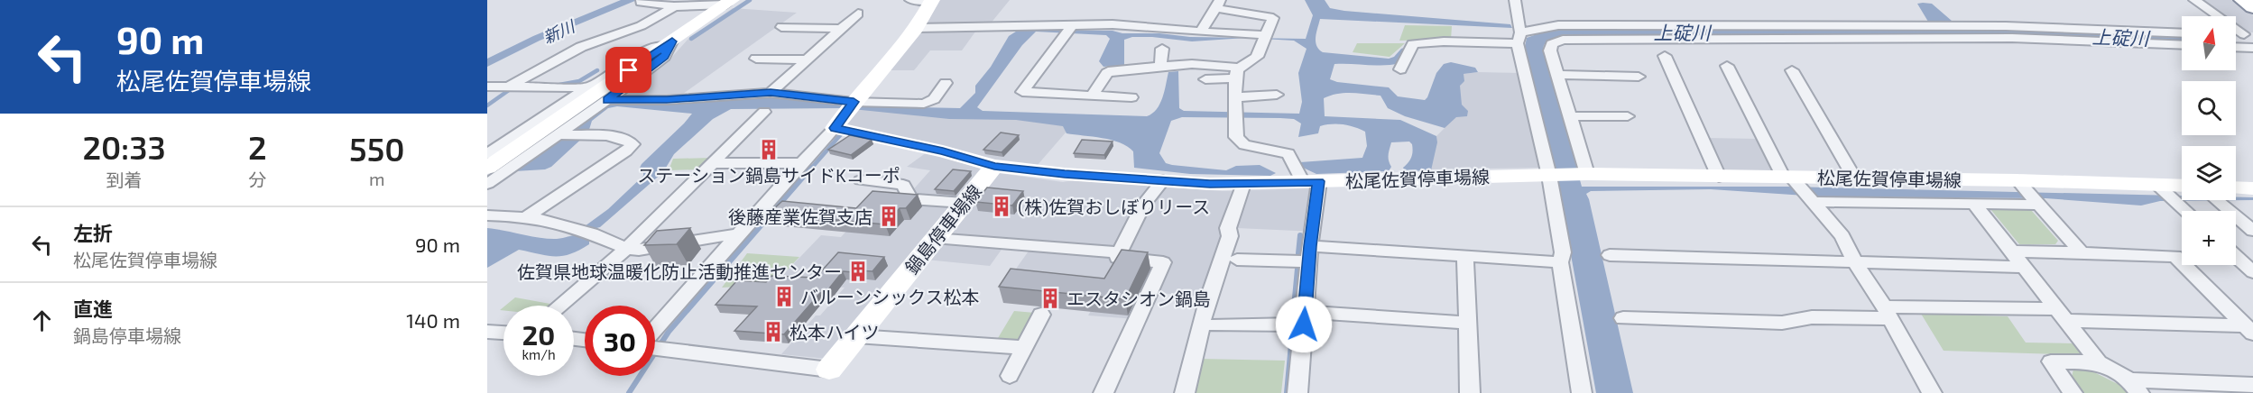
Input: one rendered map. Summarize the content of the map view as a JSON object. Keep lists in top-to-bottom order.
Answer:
{
  "streets": {
    "main road": ["松尾佐賀停車場線", "鍋島停車場線"]
  },
  "crossings": [
    ["松尾佐賀停車場線", "鍋島停車場線"]
  ],
  "water": ["新川", "上碇川"],
  "places": {
    "building": [
      "ステーション鍋島サイドKコーポ",
      "(株)佐賀おしぼりリース",
      "後藤産業佐賀支店",
      "佐賀県地球温暖化防止活動推進センター",
      "バルーンシックス松本",
      "エスタシオン鍋島",
      "松本ハイツ"
    ]
  },
  "north": "top",
  "page": {
    "turn": ["90 m", "松尾佐賀停車場線"],
    "map_buttons": "+",
    "eta": [
      "20:33",
      "到着",
      "2",
      "分",
      "550",
      "m"
    ],
    "list": [
      {
        "name": "左折",
        "note": "松尾佐賀停車場線",
        "value": "90 m"
      },
      {
        "name": "直進",
        "note": "鍋島停車場線",
        "value": "140 m"
      }
    ],
    "speed": "20 km/h",
    "limit": "30"
  }
}
